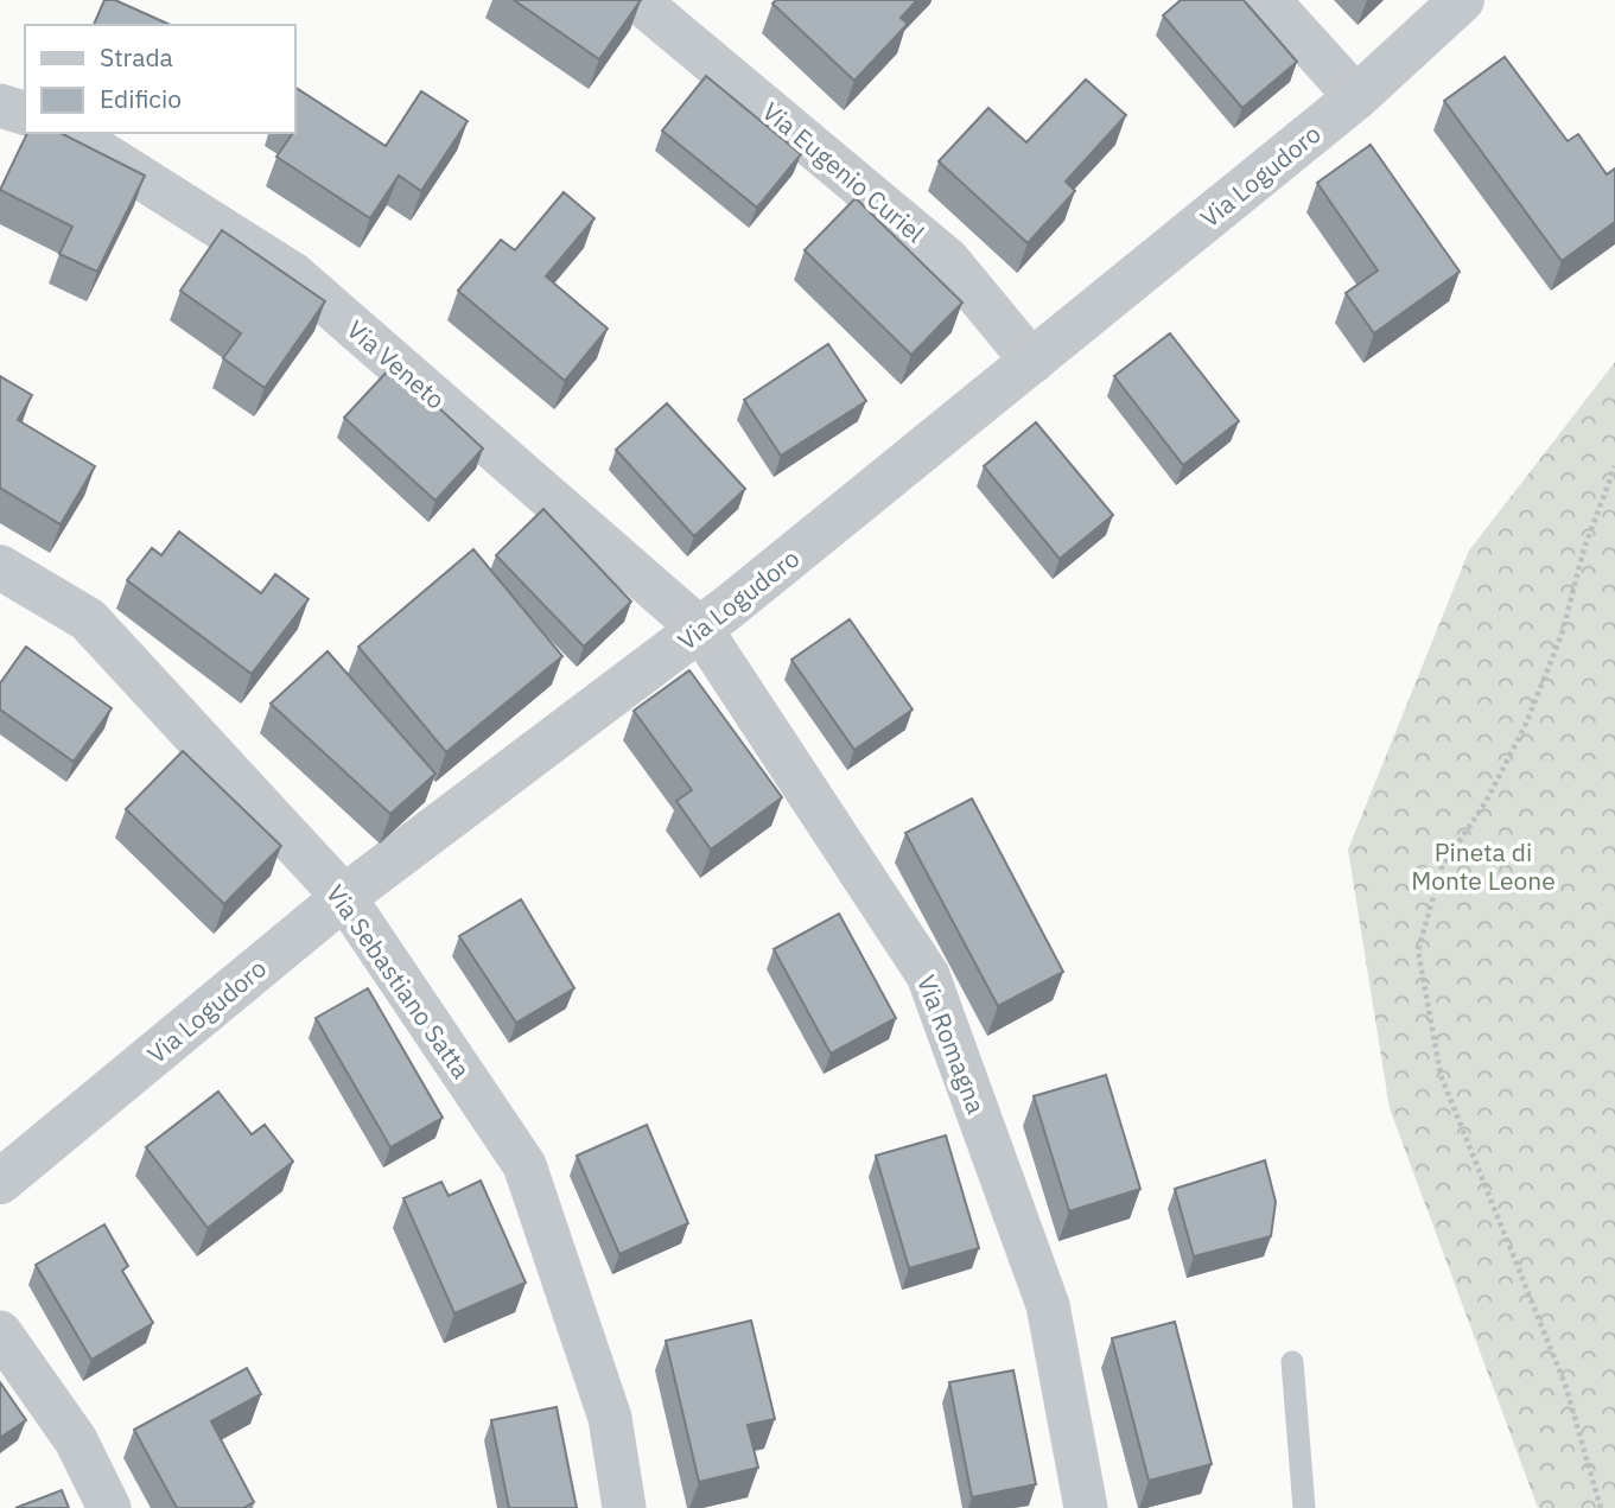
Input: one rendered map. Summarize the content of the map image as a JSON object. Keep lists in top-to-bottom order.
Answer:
{
  "streets": {
    "street": [
      "Via Eugenio Curiel",
      "Via Logudoro",
      "Via Veneto",
      "Via Sebastiano Satta",
      "Via Romagna"
    ]
  },
  "crossings": [
    ["Via Eugenio Curiel", "Via Logudoro"],
    ["Via Logudoro", "Via Veneto"],
    ["Via Logudoro", "Via Sebastiano Satta"],
    ["Via Logudoro", "Via Romagna"],
    ["Via Veneto", "Via Romagna"]
  ],
  "parks": ["Pineta di Monte Leone"],
  "legend": ["Strada", "Edificio"]
}
